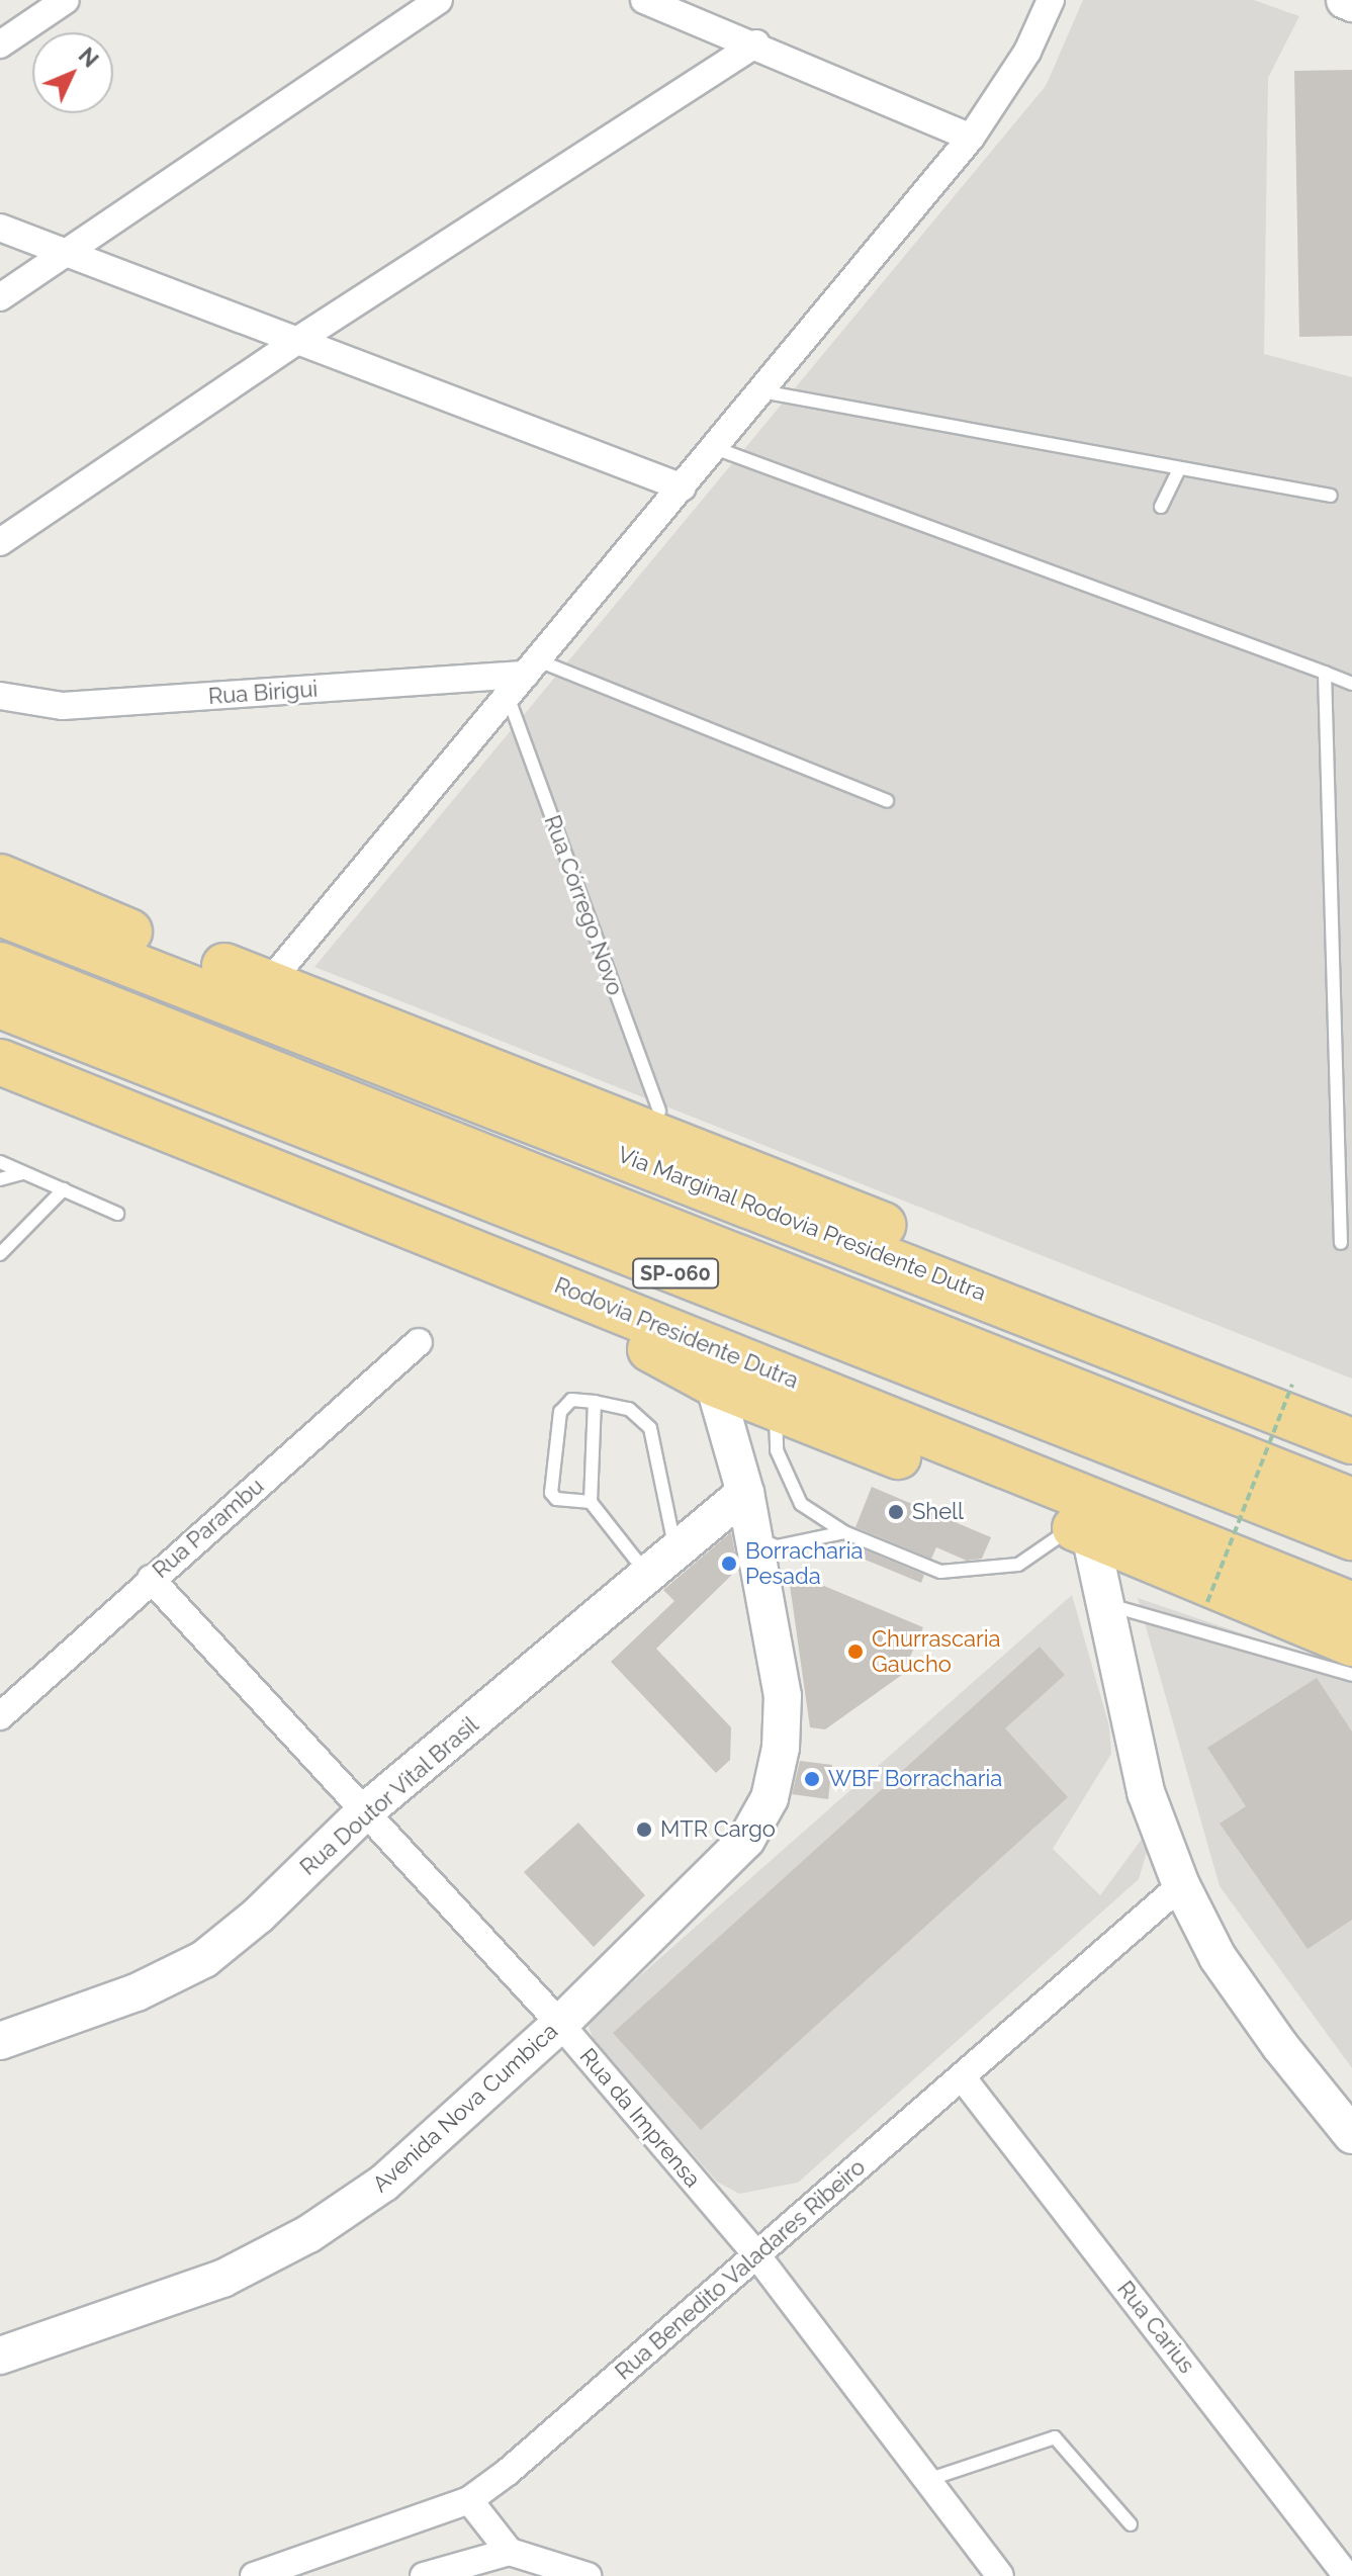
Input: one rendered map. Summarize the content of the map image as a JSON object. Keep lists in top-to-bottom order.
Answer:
{
  "streets": {
    "highway": ["Via Marginal Rodovia Presidente Dutra", "SP-060", "Rodovia Presidente Dutra"],
    "street": [
      "Rua Birigui",
      "Rua Parambu",
      "Rua Doutor Vital Brasil",
      "Avenida Nova Cumbica",
      "Rua da Imprensa",
      "Rua Benedito Valadares Ribeiro",
      "Rua Carius"
    ],
    "lane": ["Rua Córrego Novo"]
  },
  "crossings": [
    ["Rua Parambu", "Rua da Imprensa"],
    ["Rua Doutor Vital Brasil", "Avenida Nova Cumbica"],
    ["Rua Doutor Vital Brasil", "Rua da Imprensa"],
    ["Avenida Nova Cumbica", "Rua da Imprensa"],
    ["Rua da Imprensa", "Rua Benedito Valadares Ribeiro"],
    ["Rua Benedito Valadares Ribeiro", "Rua Carius"]
  ],
  "places": [
    "Shell",
    "Borracharia Pesada",
    "Churrascaria Gaucho",
    "WBF Borracharia",
    "MTR Cargo"
  ],
  "north": "top right"
}
